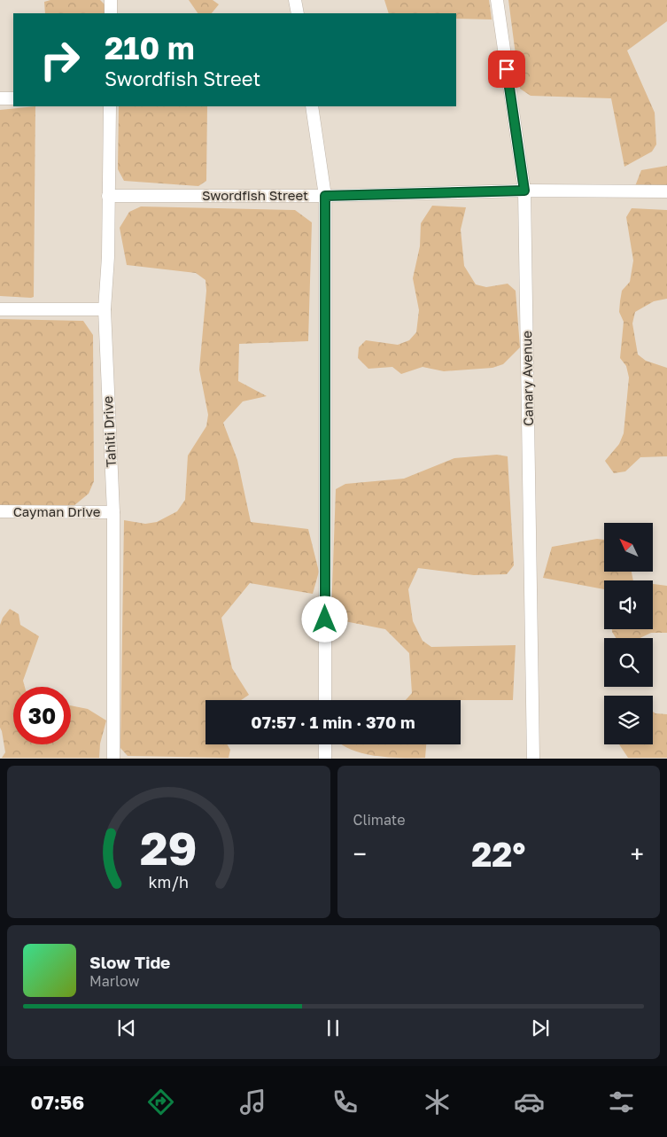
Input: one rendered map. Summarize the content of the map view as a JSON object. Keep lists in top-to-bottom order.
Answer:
{
  "streets": {
    "street": [
      "Swordfish Street",
      "Canary Avenue",
      "Tahiti Drive",
      "Cayman Drive"
    ]
  },
  "crossings": [
    ["Swordfish Street", "Canary Avenue"],
    ["Swordfish Street", "Tahiti Drive"],
    ["Tahiti Drive", "Cayman Drive"]
  ],
  "north": "top left",
  "page": {
    "turn": ["210 m", "Swordfish Street"],
    "limit": "30",
    "trip": "07:57 · 1 min · 370 m",
    "tile": "Climate",
    "heat": ["−", "22°", "+"],
    "song": ["Slow Tide", "Marlow"],
    "tabs": "07:56",
    "gauge": ["29", "km/h"]
  }
}
